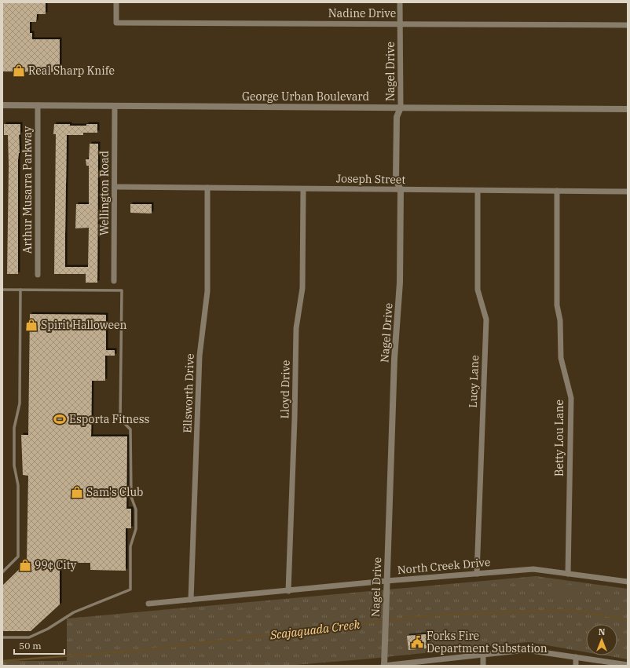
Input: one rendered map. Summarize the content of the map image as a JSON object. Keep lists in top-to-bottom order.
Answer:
{
  "streets": {
    "street": [
      "Nadine Drive",
      "Nagel Drive",
      "George Urban Boulevard",
      "Joseph Street",
      "Arthur Musarra Parkway",
      "Wellington Road",
      "Lucy Lane",
      "Lloyd Drive",
      "Ellsworth Drive",
      "Betty Lou Lane",
      "North Creek Drive"
    ]
  },
  "crossings": [
    ["Nadine Drive", "Nagel Drive"],
    ["Nagel Drive", "George Urban Boulevard"],
    ["Nagel Drive", "Joseph Street"],
    ["Nagel Drive", "North Creek Drive"],
    ["George Urban Boulevard", "Arthur Musarra Parkway"],
    ["George Urban Boulevard", "Wellington Road"],
    ["Joseph Street", "Wellington Road"],
    ["Joseph Street", "Lucy Lane"],
    ["Joseph Street", "Lloyd Drive"],
    ["Joseph Street", "Ellsworth Drive"],
    ["Joseph Street", "Betty Lou Lane"],
    ["Lucy Lane", "North Creek Drive"],
    ["Lloyd Drive", "North Creek Drive"],
    ["Ellsworth Drive", "North Creek Drive"],
    ["Betty Lou Lane", "North Creek Drive"]
  ],
  "water": ["Scajaquada Creek"],
  "places": {
    "shop": [
      "Real Sharp Knife",
      "Spirit Halloween",
      "Sam's Club",
      "99¢ City"
    ],
    "sports": ["Esporta Fitness"],
    "public building": ["Forks Fire Department Substation"]
  },
  "scale_bar": "50 m",
  "north": "top"
}
